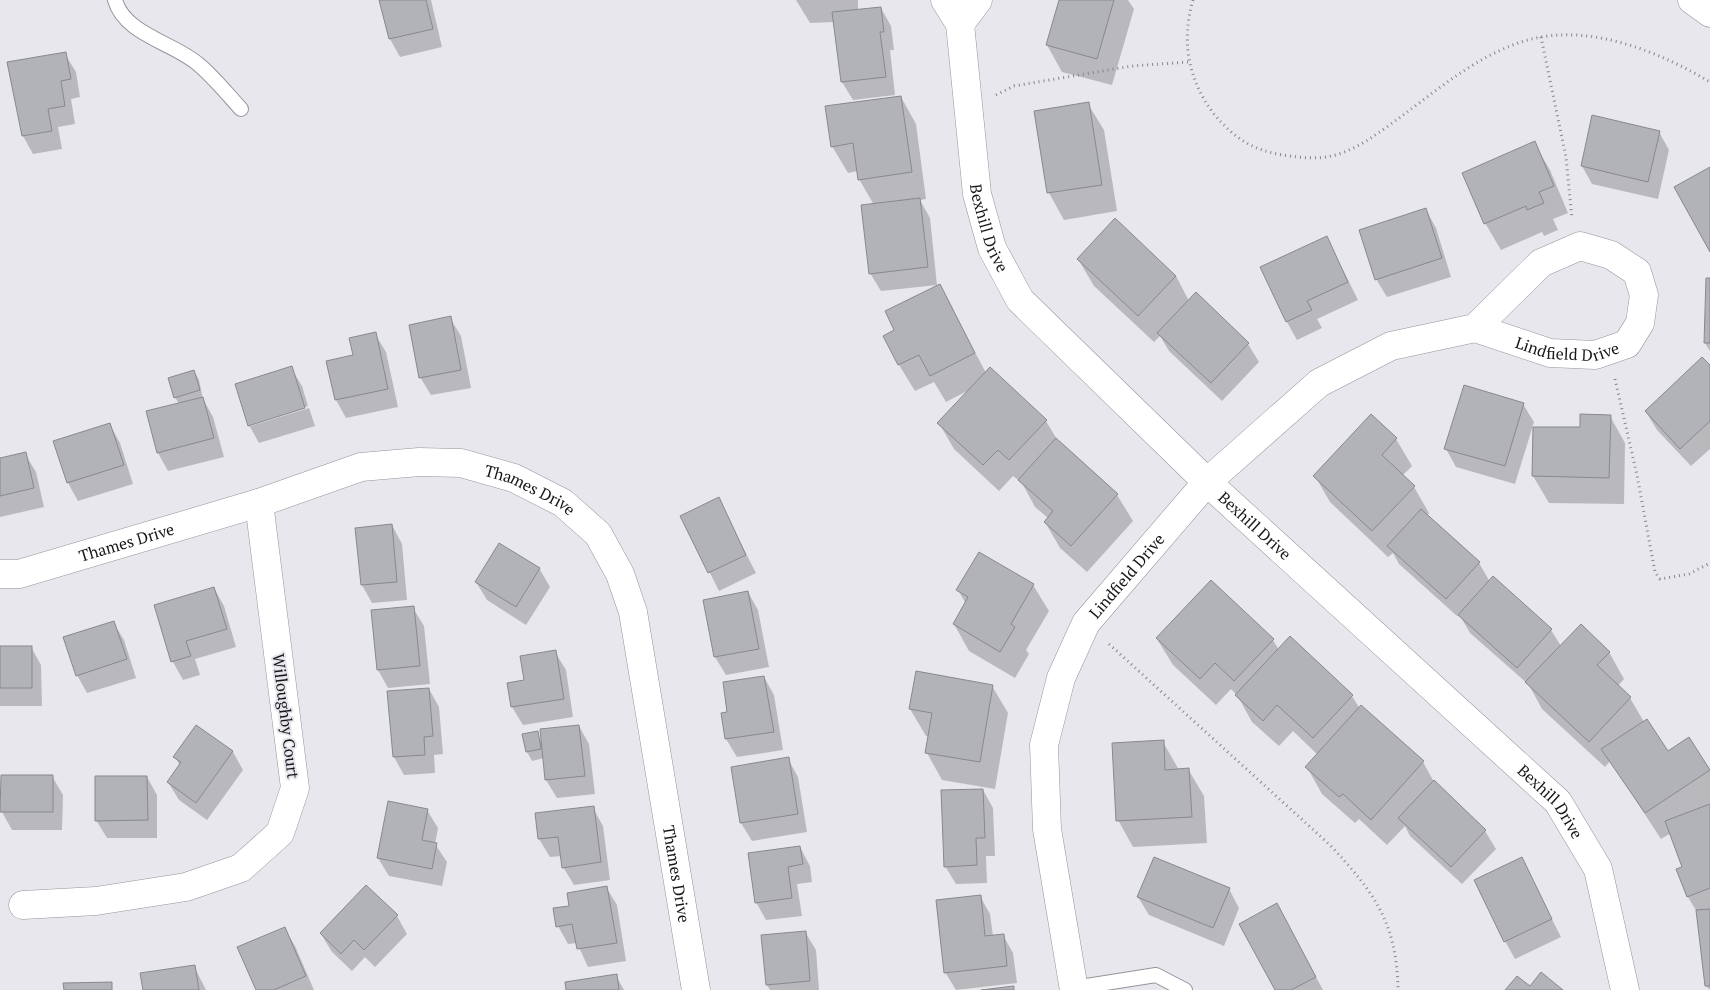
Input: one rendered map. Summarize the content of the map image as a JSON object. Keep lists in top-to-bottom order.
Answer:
{
  "streets": {
    "street": [
      "Bexhill Drive",
      "Lindfield Drive",
      "Thames Drive",
      "Willoughby Court"
    ]
  },
  "crossings": [
    ["Bexhill Drive", "Lindfield Drive"],
    ["Thames Drive", "Willoughby Court"]
  ]
}
